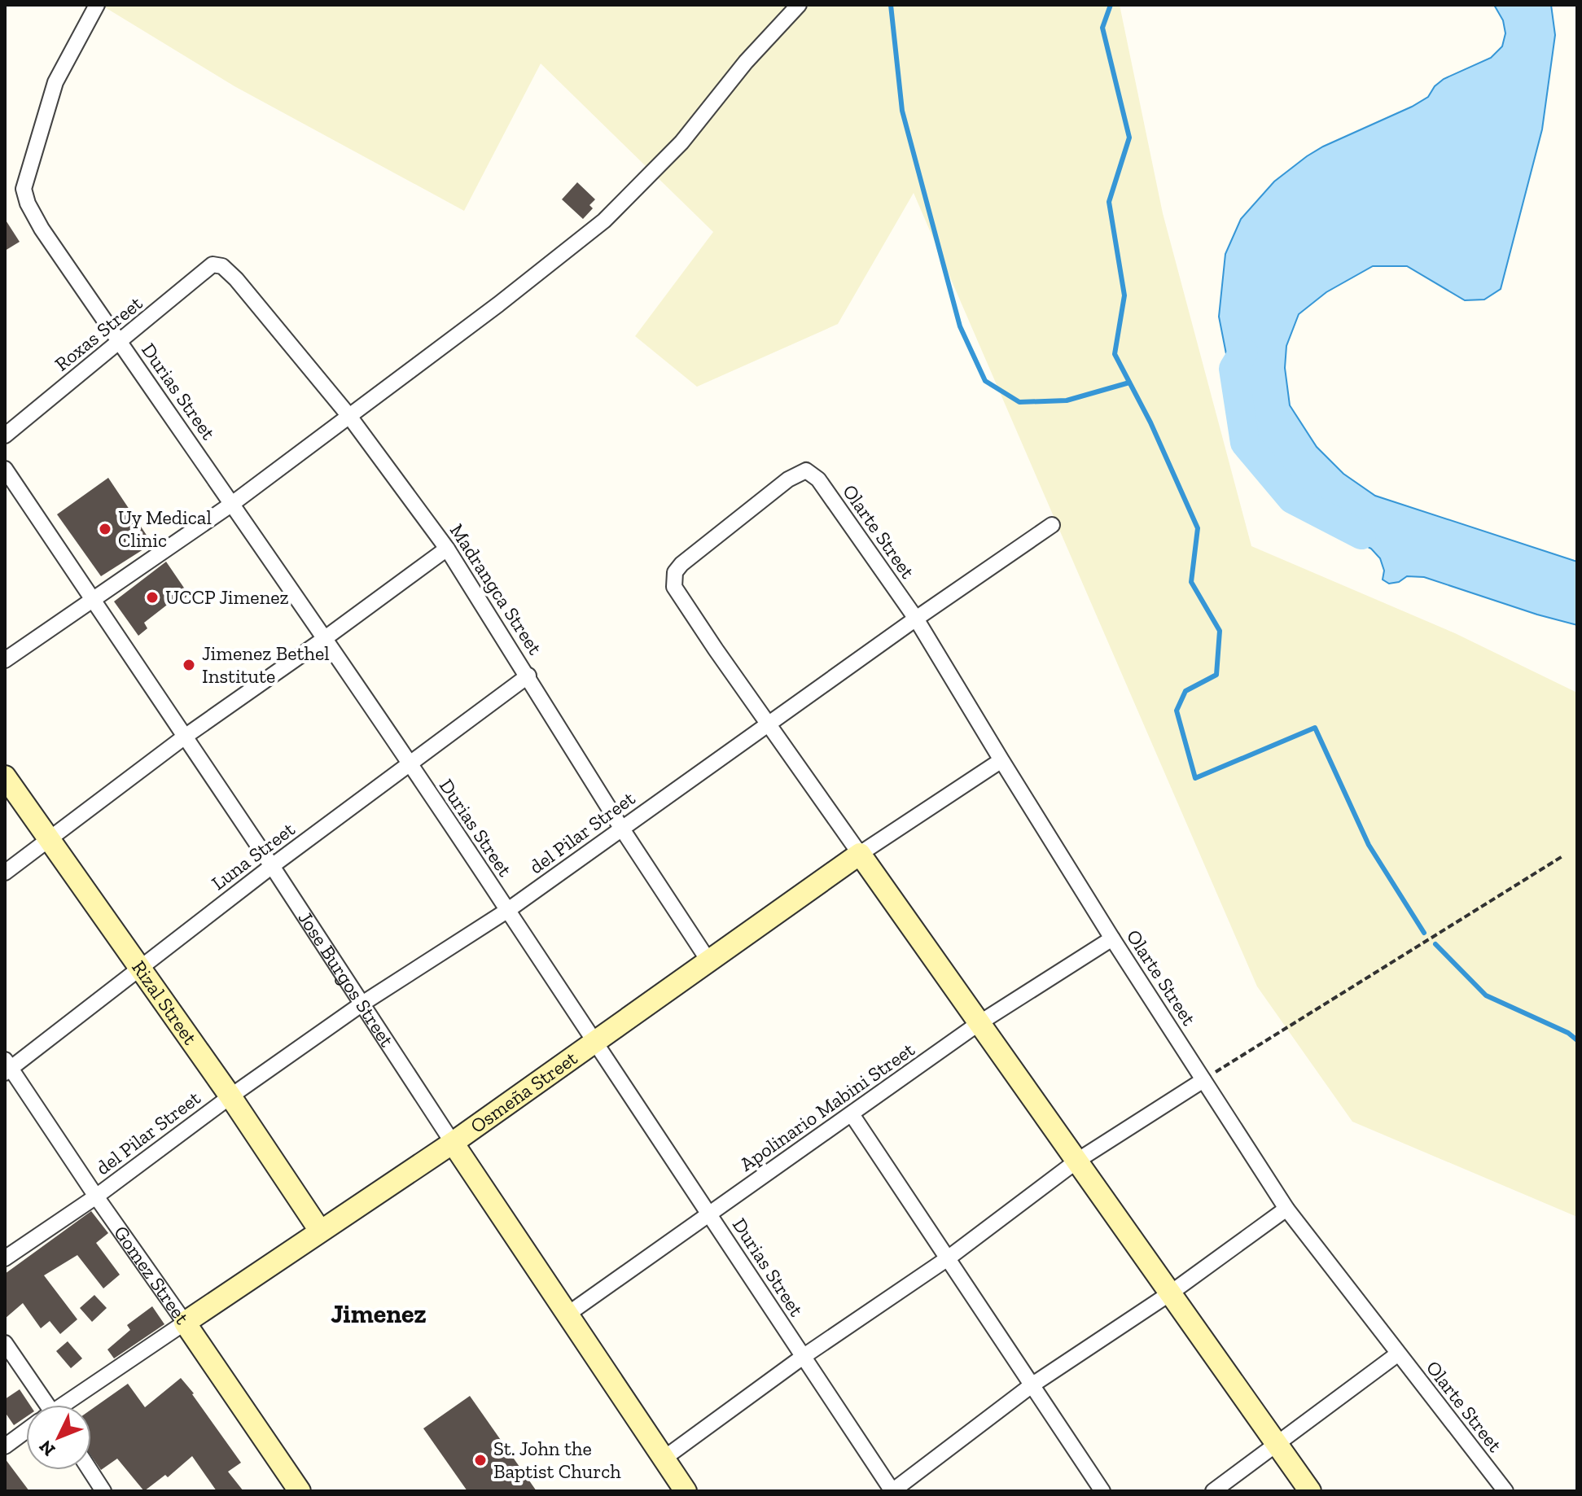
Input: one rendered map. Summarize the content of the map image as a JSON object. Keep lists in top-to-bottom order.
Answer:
{
  "streets": {
    "street": [
      "Roxas Street",
      "Durias Street",
      "Olarte Street",
      "Madrangca Street",
      "del Pilar Street",
      "Luna Street",
      "Jose Burgos Street",
      "Rizal Street",
      "Osmeña Street",
      "Apolinario Mabini Street",
      "Gomez Street"
    ]
  },
  "crossings": [
    ["Roxas Street", "Durias Street"],
    ["Roxas Street", "Madrangca Street"],
    ["Durias Street", "del Pilar Street"],
    ["Durias Street", "Luna Street"],
    ["Durias Street", "Osmeña Street"],
    ["Durias Street", "Apolinario Mabini Street"],
    ["Olarte Street", "del Pilar Street"],
    ["Olarte Street", "Osmeña Street"],
    ["Olarte Street", "Apolinario Mabini Street"],
    ["Madrangca Street", "del Pilar Street"],
    ["Madrangca Street", "Luna Street"],
    ["Madrangca Street", "Osmeña Street"],
    ["del Pilar Street", "Jose Burgos Street"],
    ["del Pilar Street", "Rizal Street"],
    ["del Pilar Street", "Gomez Street"],
    ["Luna Street", "Jose Burgos Street"],
    ["Luna Street", "Rizal Street"],
    ["Luna Street", "Gomez Street"],
    ["Jose Burgos Street", "Osmeña Street"],
    ["Jose Burgos Street", "Apolinario Mabini Street"],
    ["Rizal Street", "Osmeña Street"],
    ["Osmeña Street", "Gomez Street"]
  ],
  "districts": ["Jimenez"],
  "places": [
    "Uy Medical Clinic",
    "UCCP Jimenez",
    "Jimenez Bethel Institute",
    "St. John the Baptist Church"
  ],
  "north": "bottom left"
}
